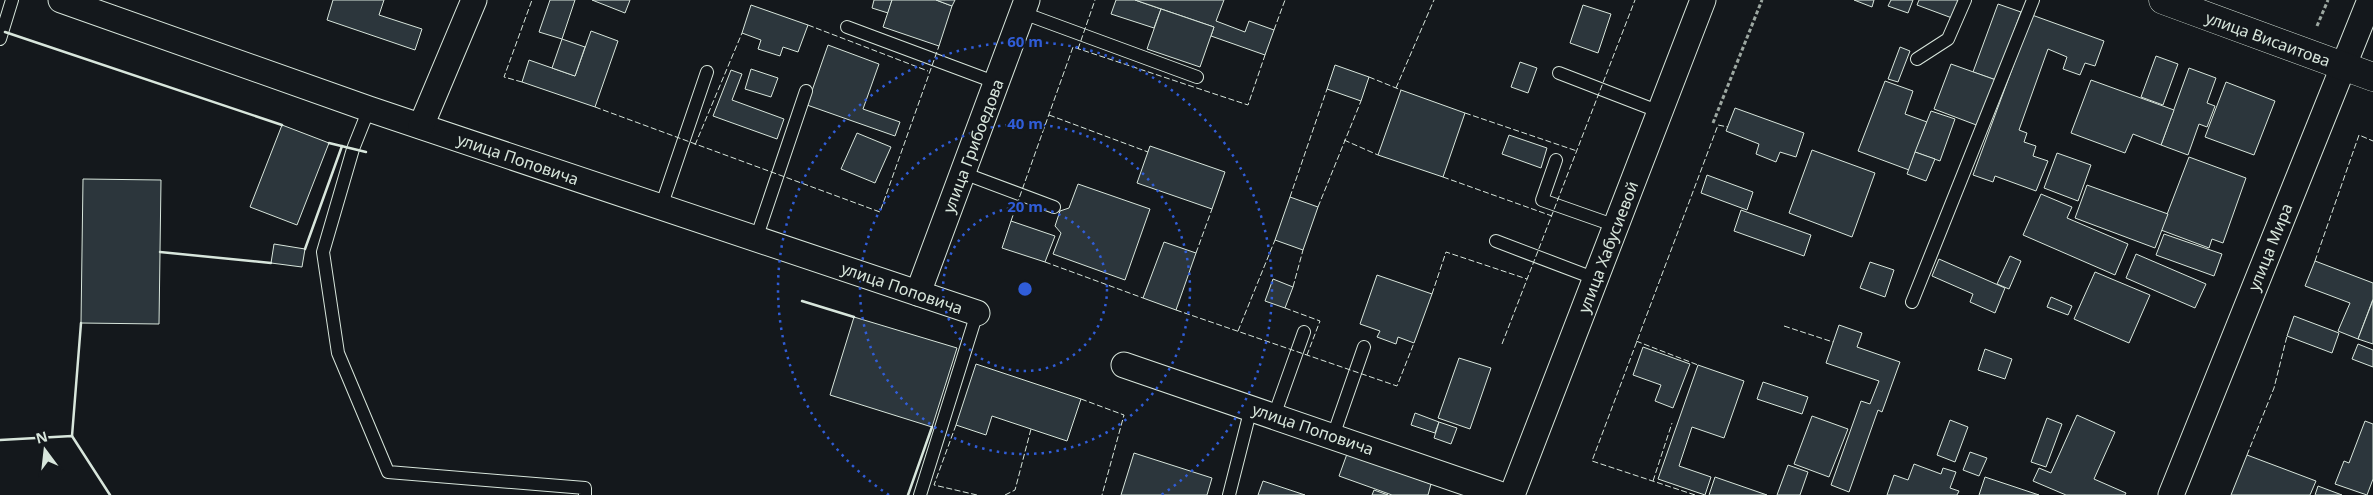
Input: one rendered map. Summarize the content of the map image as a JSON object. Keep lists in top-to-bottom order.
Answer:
{
  "streets": {
    "main road": ["улица Висаитова"],
    "street": [
      "улица Грибоедова",
      "улица Поповича",
      "улица Хабусиевой",
      "улица Мира"
    ]
  },
  "crossings": [
    ["улица Висаитова", "улица Мира"],
    ["улица Грибоедова", "улица Поповича"]
  ],
  "north": "top",
  "rings": ["60 m", "40 m", "20 m"]
}
